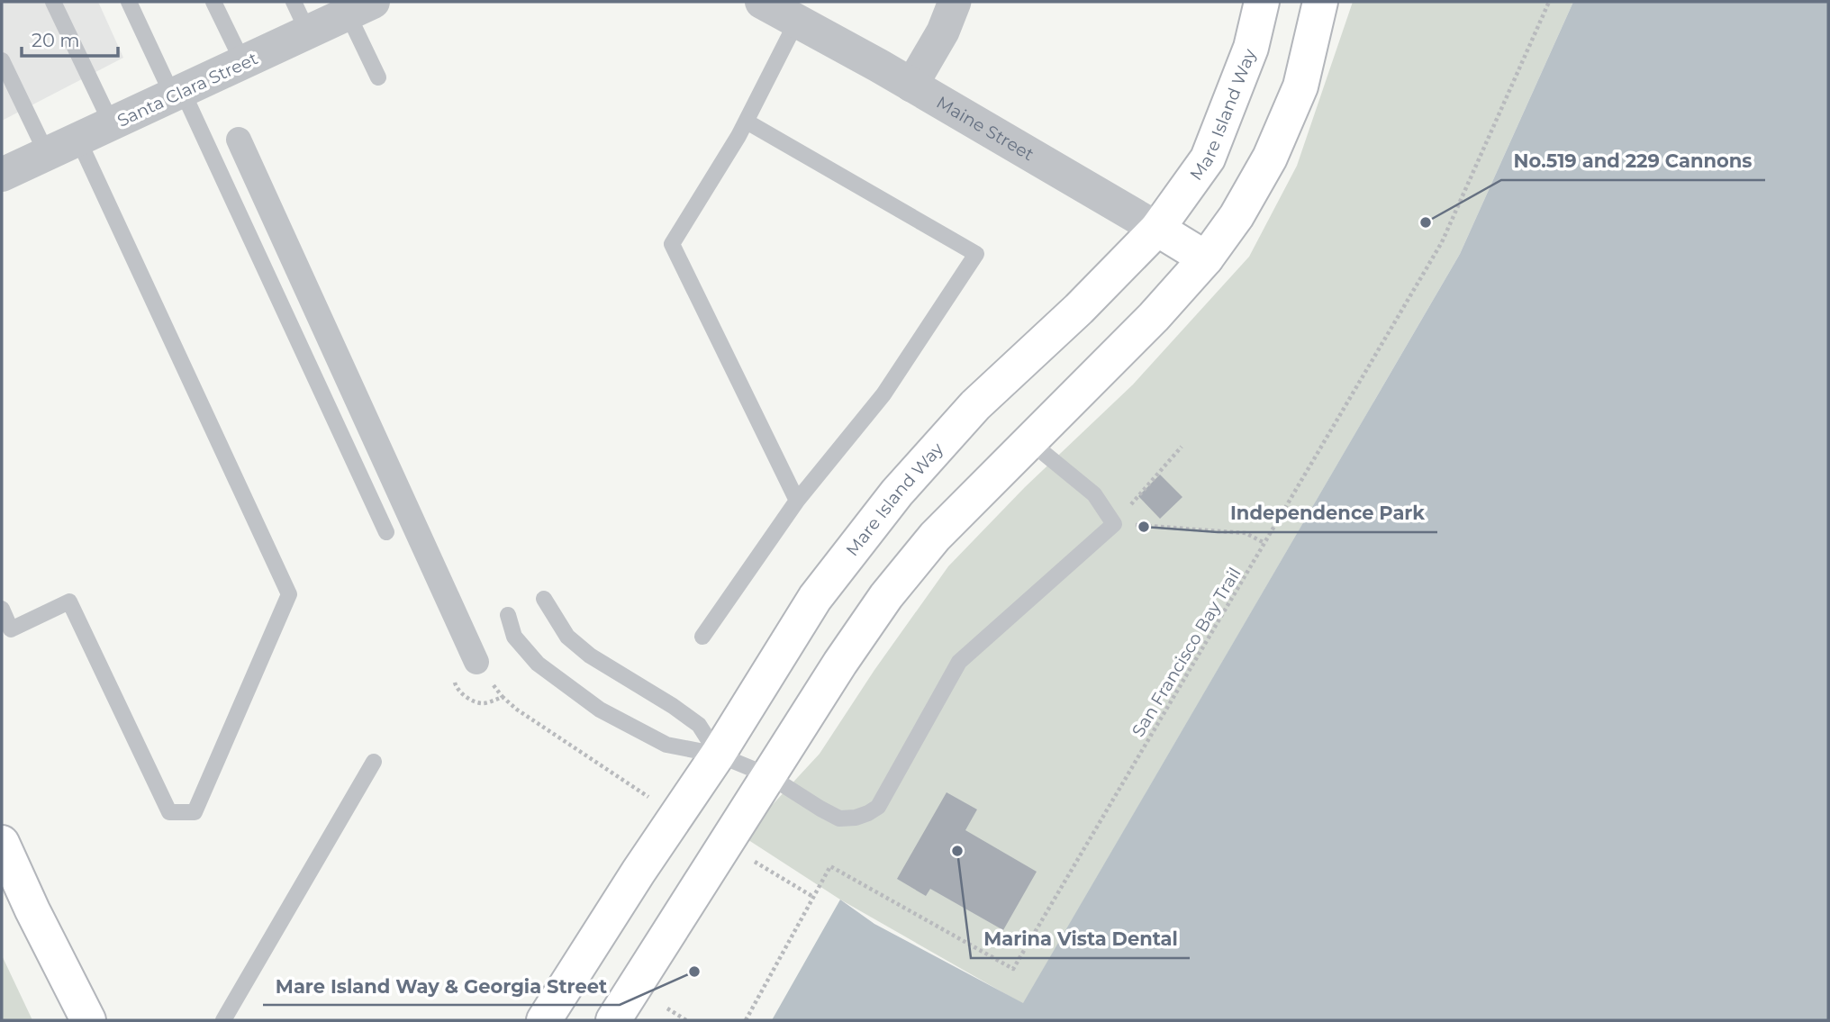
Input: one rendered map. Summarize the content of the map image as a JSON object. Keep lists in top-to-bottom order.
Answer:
{
  "streets": {
    "main road": ["Mare Island Way", "Maine Street"],
    "street": ["Santa Clara Street"],
    "path": ["San Francisco Bay Trail"]
  },
  "crossings": [
    ["Mare Island Way", "Maine Street"]
  ],
  "places": [
    "No.519 and 229 Cannons",
    "Independence Park",
    "Marina Vista Dental",
    "Mare Island Way & Georgia Street"
  ],
  "scale_bar": "20 m"
}
